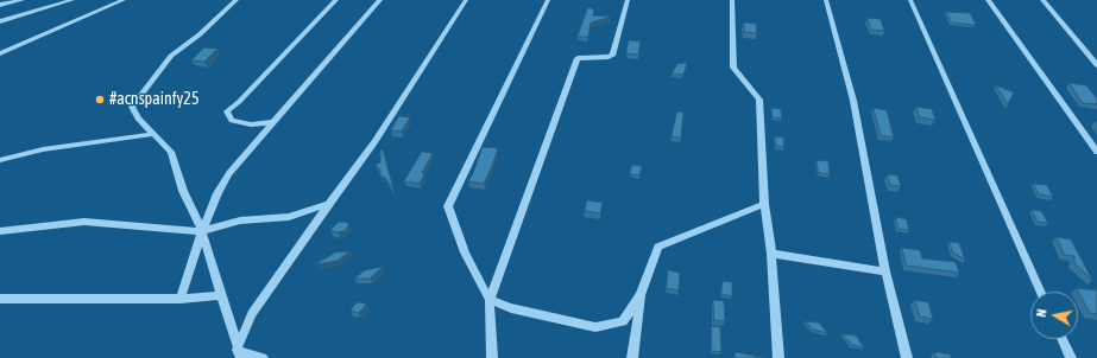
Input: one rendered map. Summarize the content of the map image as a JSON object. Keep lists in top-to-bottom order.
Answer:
{
  "places": ["#acnspainfy25"],
  "north": "left"
}
